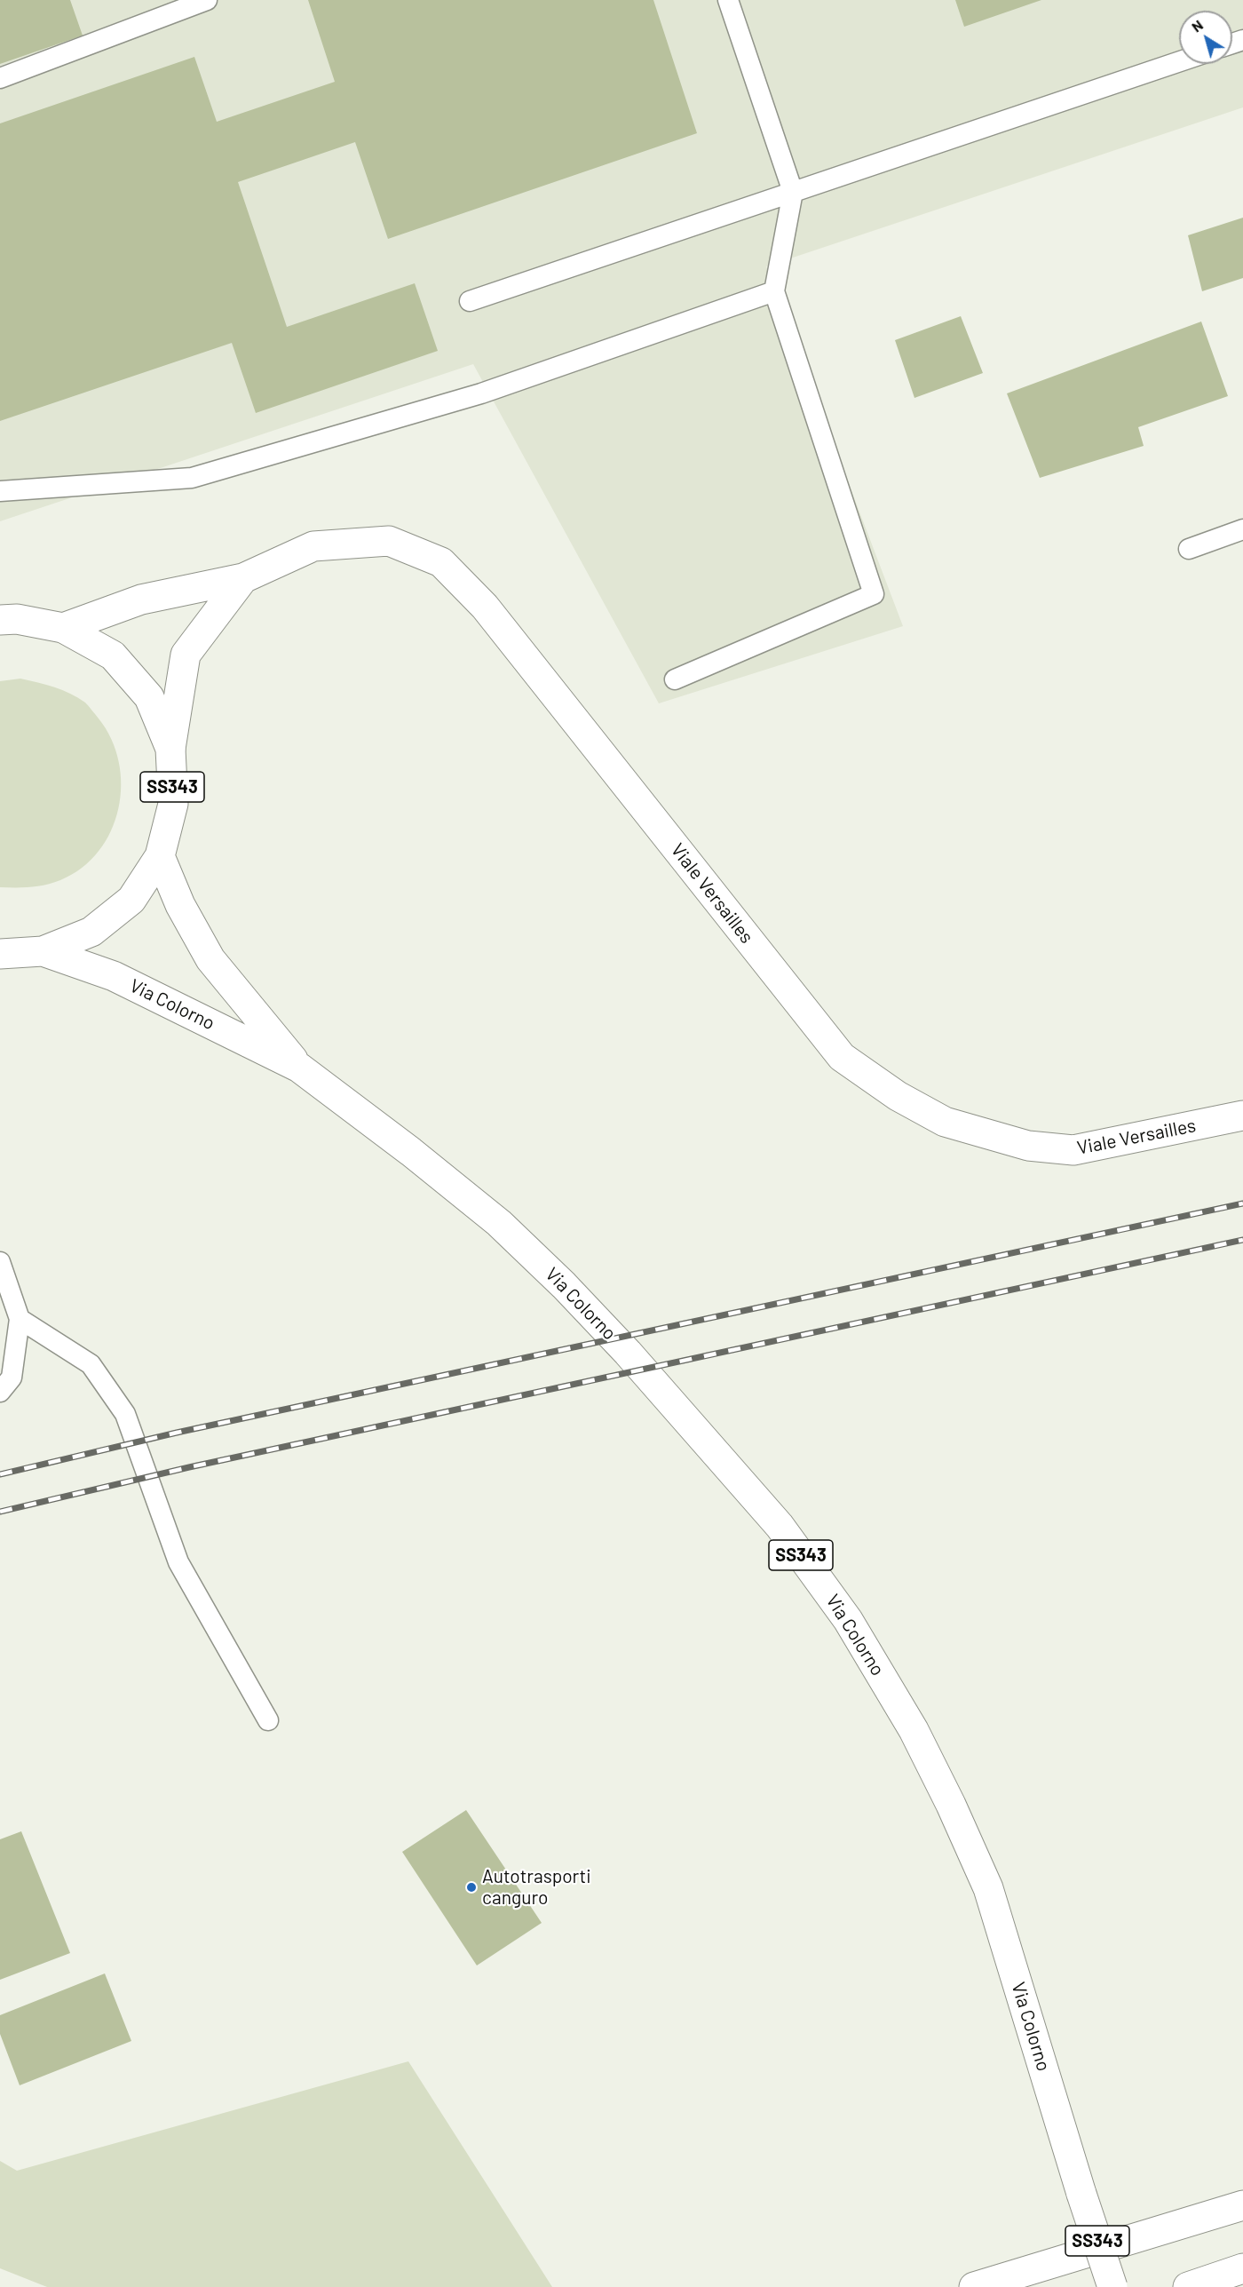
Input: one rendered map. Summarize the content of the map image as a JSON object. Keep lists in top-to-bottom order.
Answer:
{
  "streets": {
    "main road": ["SS343", "Viale Versailles", "Via Colorno"]
  },
  "crossings": [
    ["Viale Versailles", "Via Colorno"]
  ],
  "places": ["Autotrasporti canguro"],
  "north": "top left"
}
